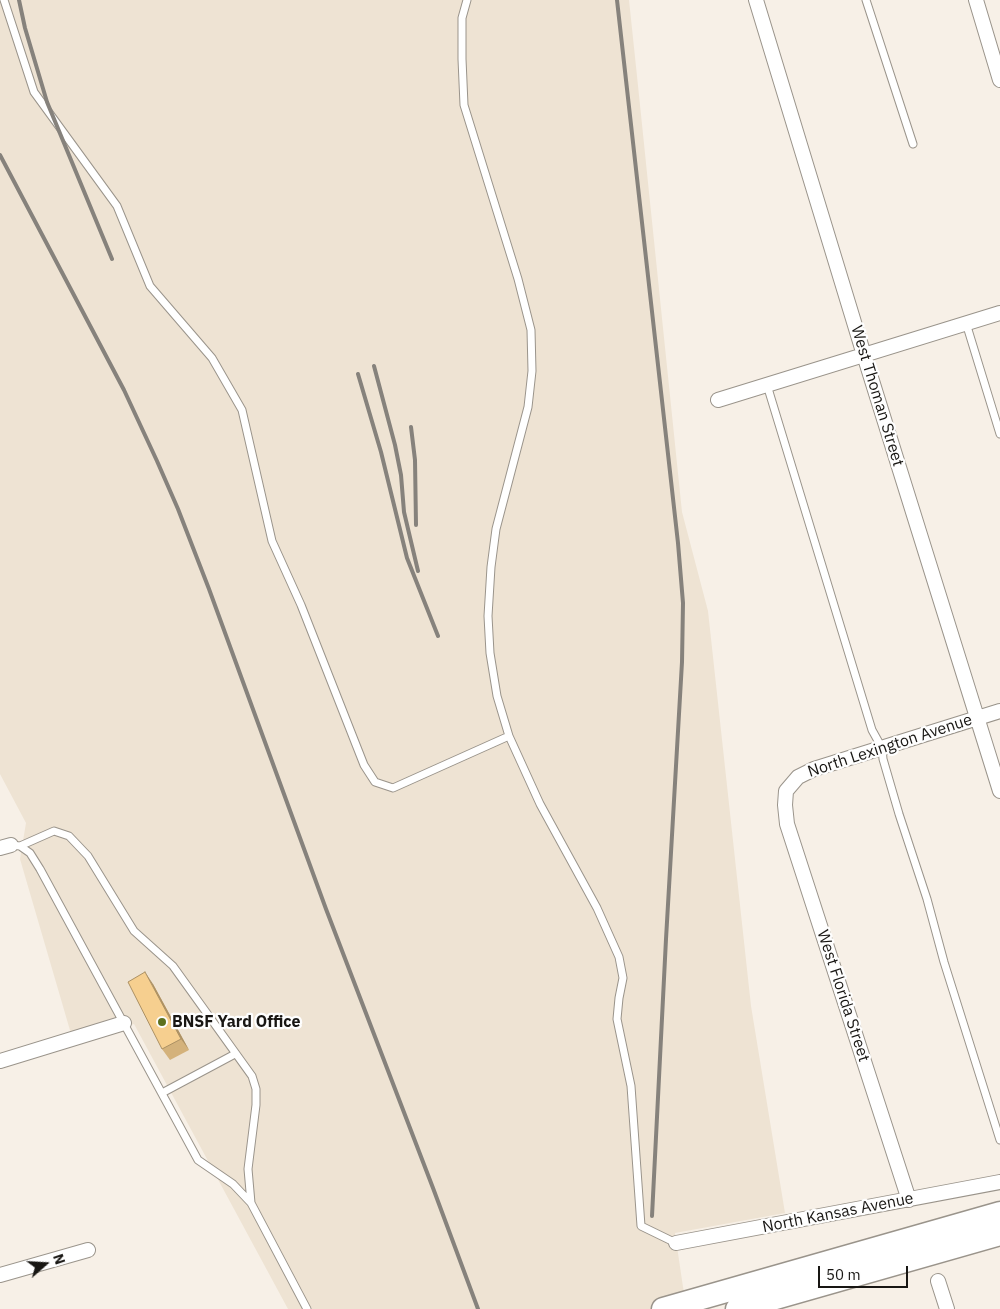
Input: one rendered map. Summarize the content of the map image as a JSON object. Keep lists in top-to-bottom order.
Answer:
{
  "streets": {
    "street": [
      "West Thoman Street",
      "North Lexington Avenue",
      "West Florida Street",
      "North Kansas Avenue"
    ]
  },
  "crossings": [
    ["West Thoman Street", "North Lexington Avenue"],
    ["North Lexington Avenue", "West Florida Street"],
    ["West Florida Street", "North Kansas Avenue"]
  ],
  "places": ["BNSF Yard Office"],
  "scale_bar": "50 m",
  "north": "right"
}
